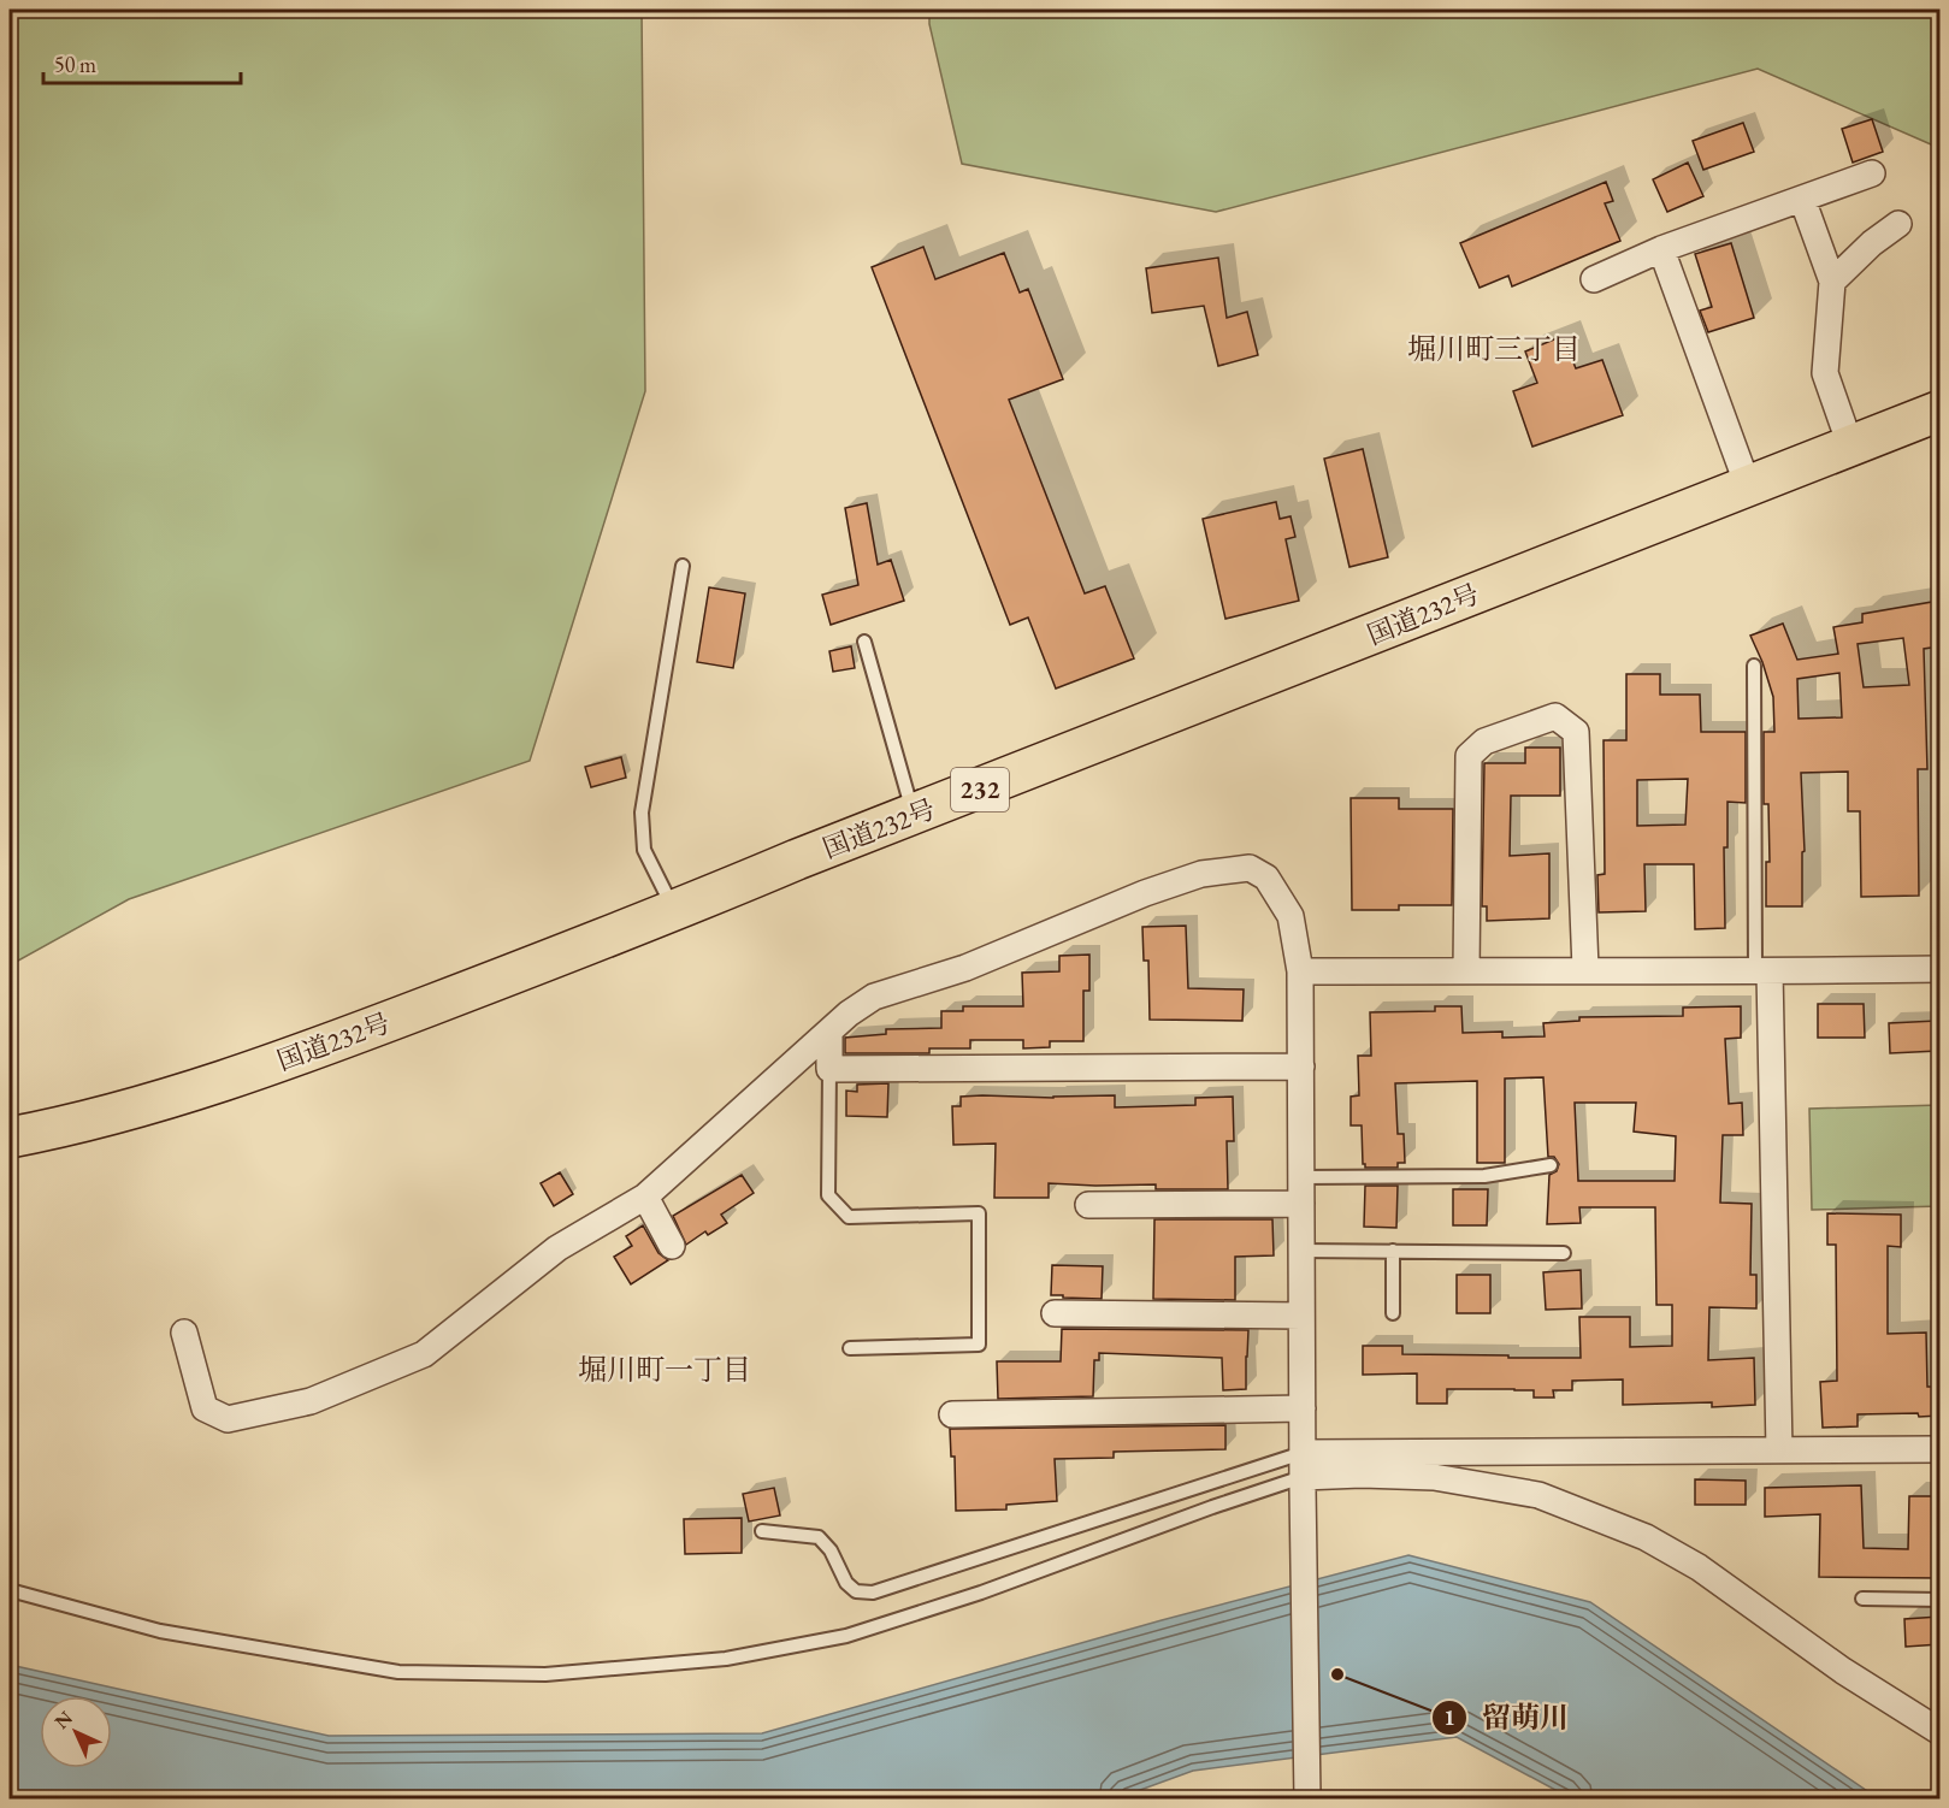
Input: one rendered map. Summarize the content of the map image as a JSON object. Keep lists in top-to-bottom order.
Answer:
{
  "streets": {
    "highway": ["国道232号", "232"]
  },
  "districts": ["堀川町三丁目", "堀川町一丁目"],
  "places": ["留萌川"],
  "scale_bar": "50 m",
  "north": "top left"
}
